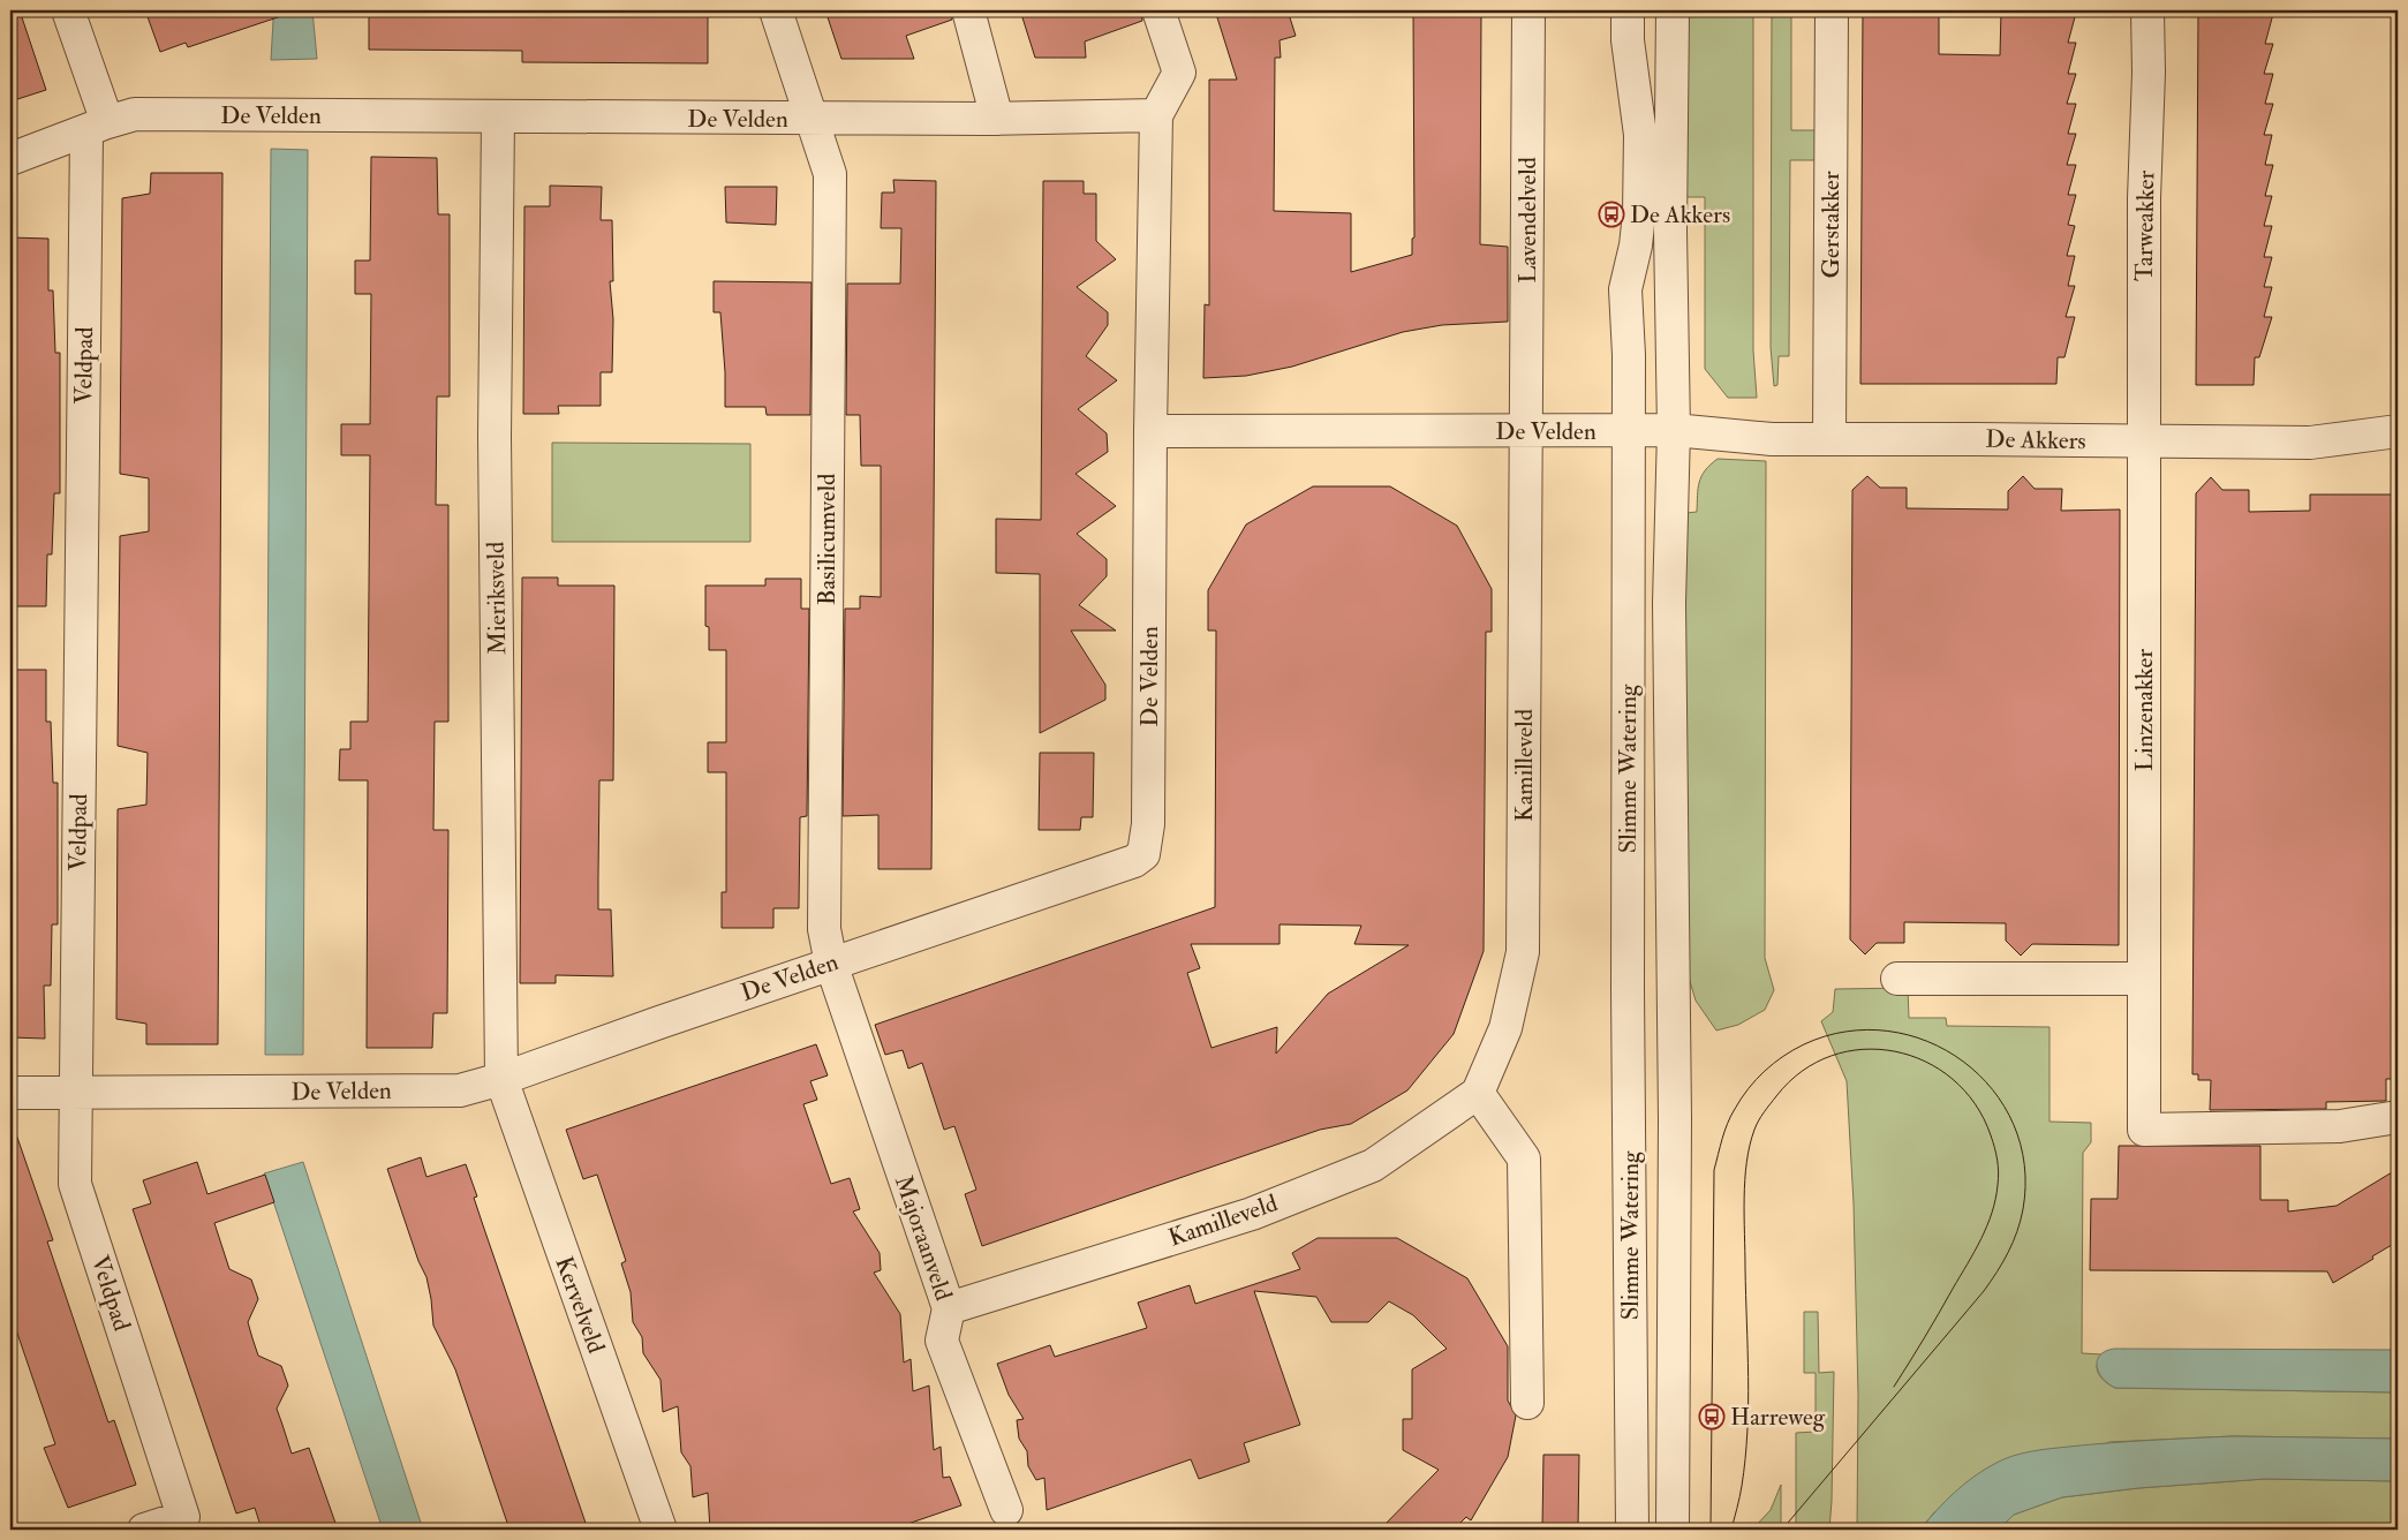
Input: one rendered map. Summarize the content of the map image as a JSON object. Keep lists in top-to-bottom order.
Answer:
{
  "streets": {
    "street": [
      "De Velden",
      "Lavendelveld",
      "Gerstakker",
      "Tarweakker",
      "Veldpad",
      "De Akkers",
      "Basilicumveld",
      "Mieriksveld",
      "Linzenakker",
      "Kamilleveld",
      "Slimme Watering",
      "Majoraanveld",
      "Kervelveld"
    ]
  },
  "crossings": [
    ["De Velden", "Lavendelveld"],
    ["De Velden", "Veldpad"],
    ["De Velden", "De Akkers"],
    ["De Velden", "Basilicumveld"],
    ["De Velden", "Mieriksveld"],
    ["De Velden", "Kamilleveld"],
    ["De Velden", "Slimme Watering"],
    ["De Velden", "Majoraanveld"],
    ["De Velden", "Kervelveld"],
    ["Lavendelveld", "Kamilleveld"],
    ["Gerstakker", "De Akkers"],
    ["Tarweakker", "De Akkers"],
    ["Tarweakker", "Linzenakker"],
    ["De Akkers", "Linzenakker"],
    ["De Akkers", "Slimme Watering"],
    ["Basilicumveld", "Majoraanveld"],
    ["Mieriksveld", "Kervelveld"],
    ["Kamilleveld", "Majoraanveld"]
  ],
  "places": {
    "bus stop": ["De Akkers", "Harreweg"]
  }
}
